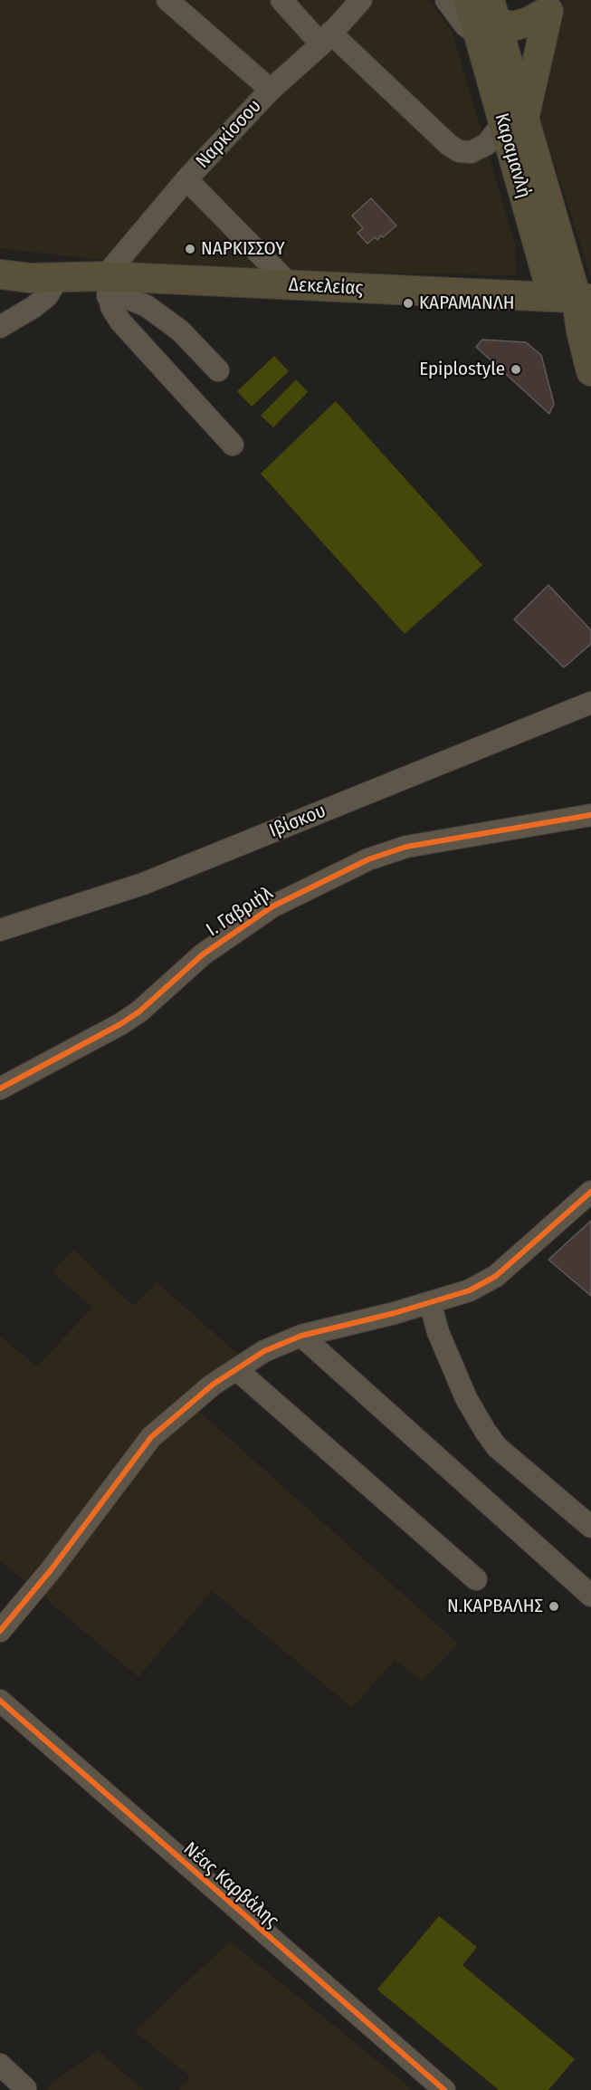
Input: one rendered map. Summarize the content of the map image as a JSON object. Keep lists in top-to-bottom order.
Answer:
{
  "streets": {
    "main road": ["Καραμανλή", "Δεκελείας"],
    "street": [
      "Ναρκίσσου",
      "Ιβίσκου",
      "Ι. Γαβριήλ",
      "Νέας Καρβάλης"
    ]
  },
  "crossings": [
    ["Ναρκίσσου", "Δεκελείας"],
    ["Καραμανλή", "Δεκελείας"]
  ],
  "places": [
    "ΝΑΡΚΙΣΣΟΥ",
    "ΚΑΡΑΜΑΝΛΗ",
    "Epiplostyle",
    "Ν.ΚΑΡΒΑΛΗΣ"
  ]
}
